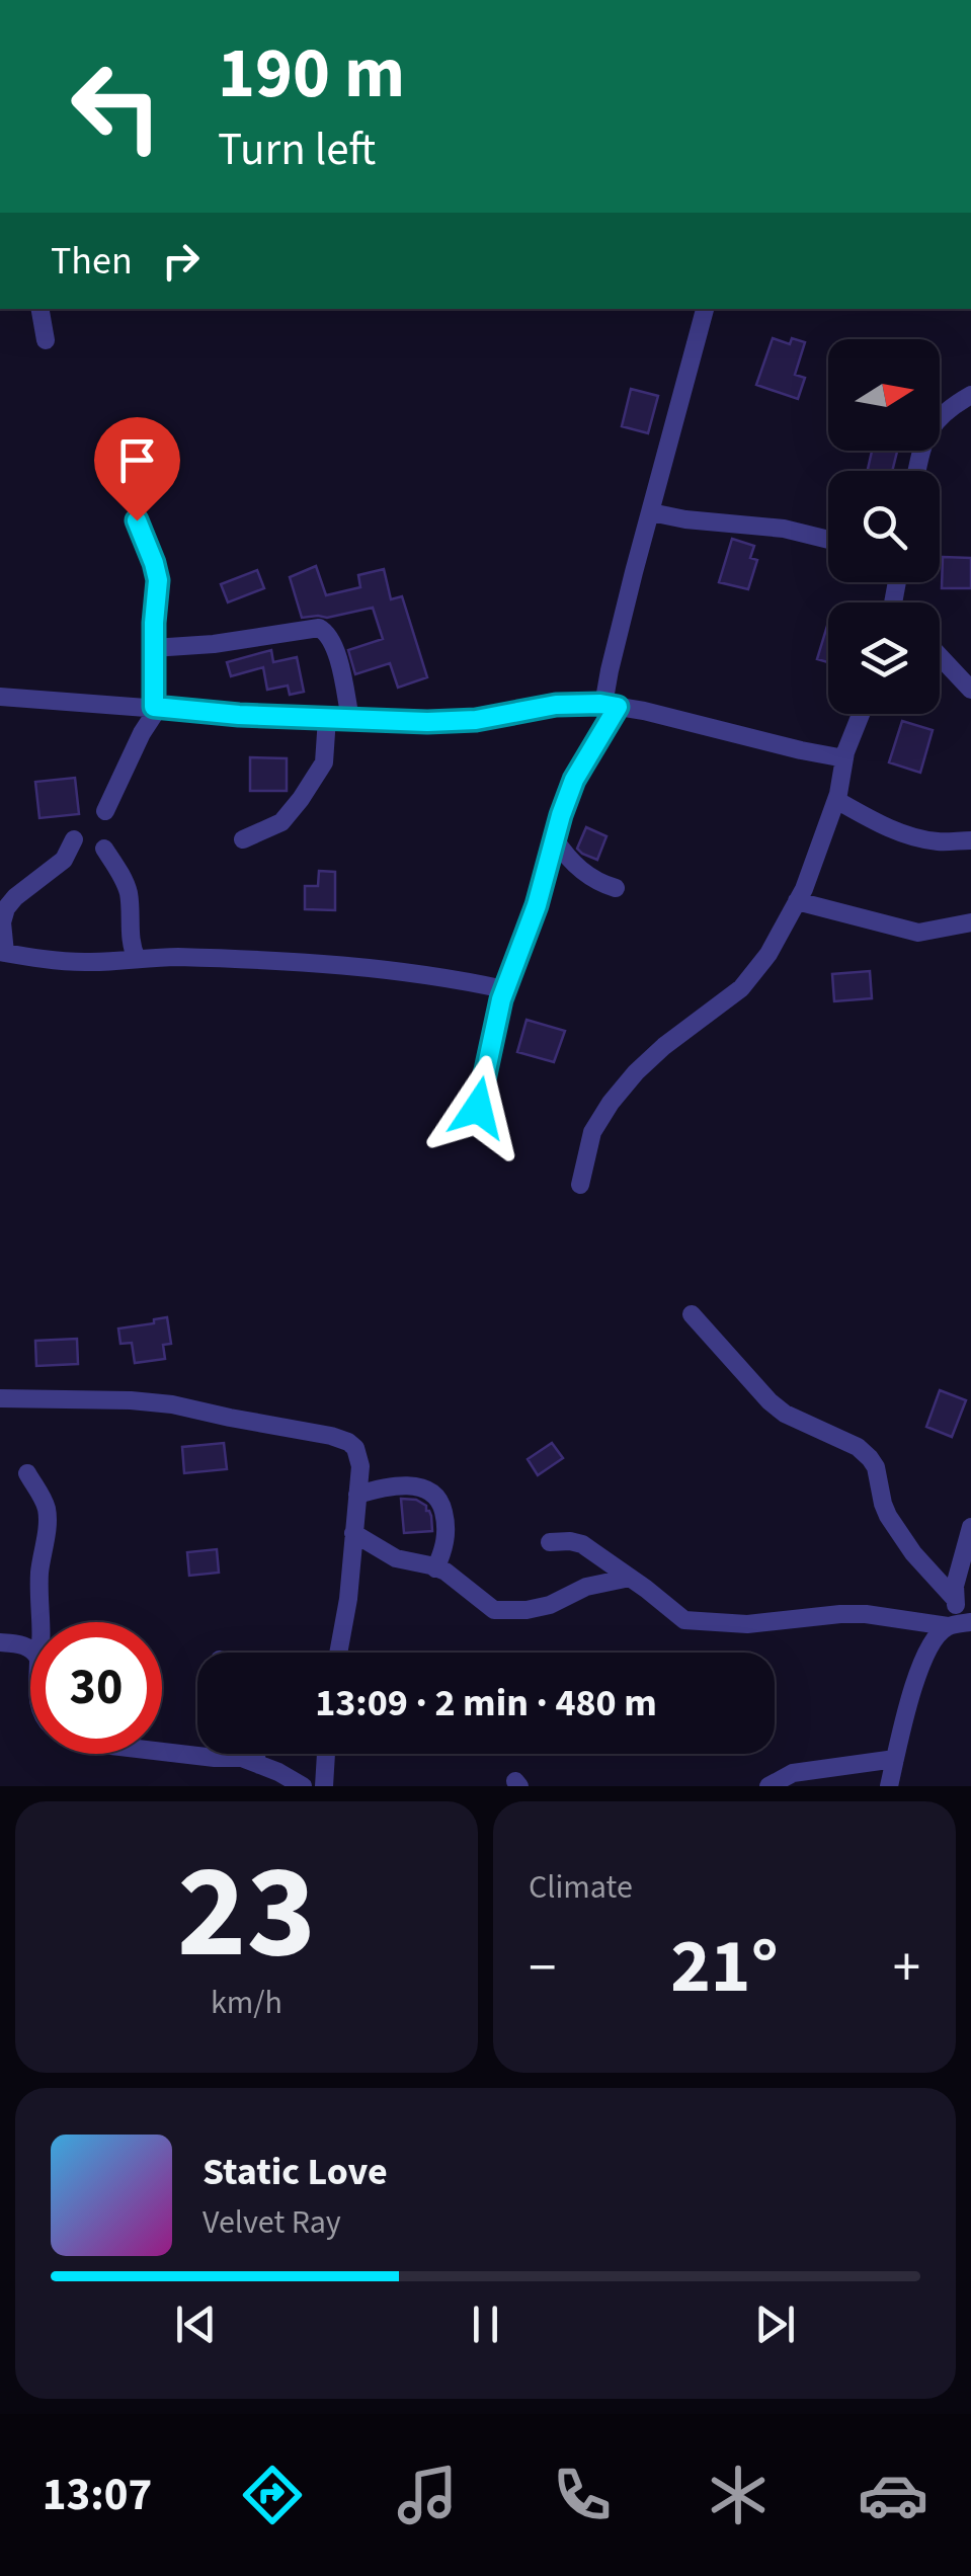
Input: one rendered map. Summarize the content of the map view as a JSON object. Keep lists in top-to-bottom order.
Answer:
{
  "north": "right",
  "page": {
    "turn": ["190 m", "Turn left"],
    "then": "Then",
    "limit": "30",
    "trip": "13:09 · 2 min · 480 m",
    "tile": [
      ["23", "km/h"],
      "Climate"
    ],
    "heat": ["−", "21°", "+"],
    "song": ["Static Love", "Velvet Ray"],
    "tabs": "13:07"
  }
}
